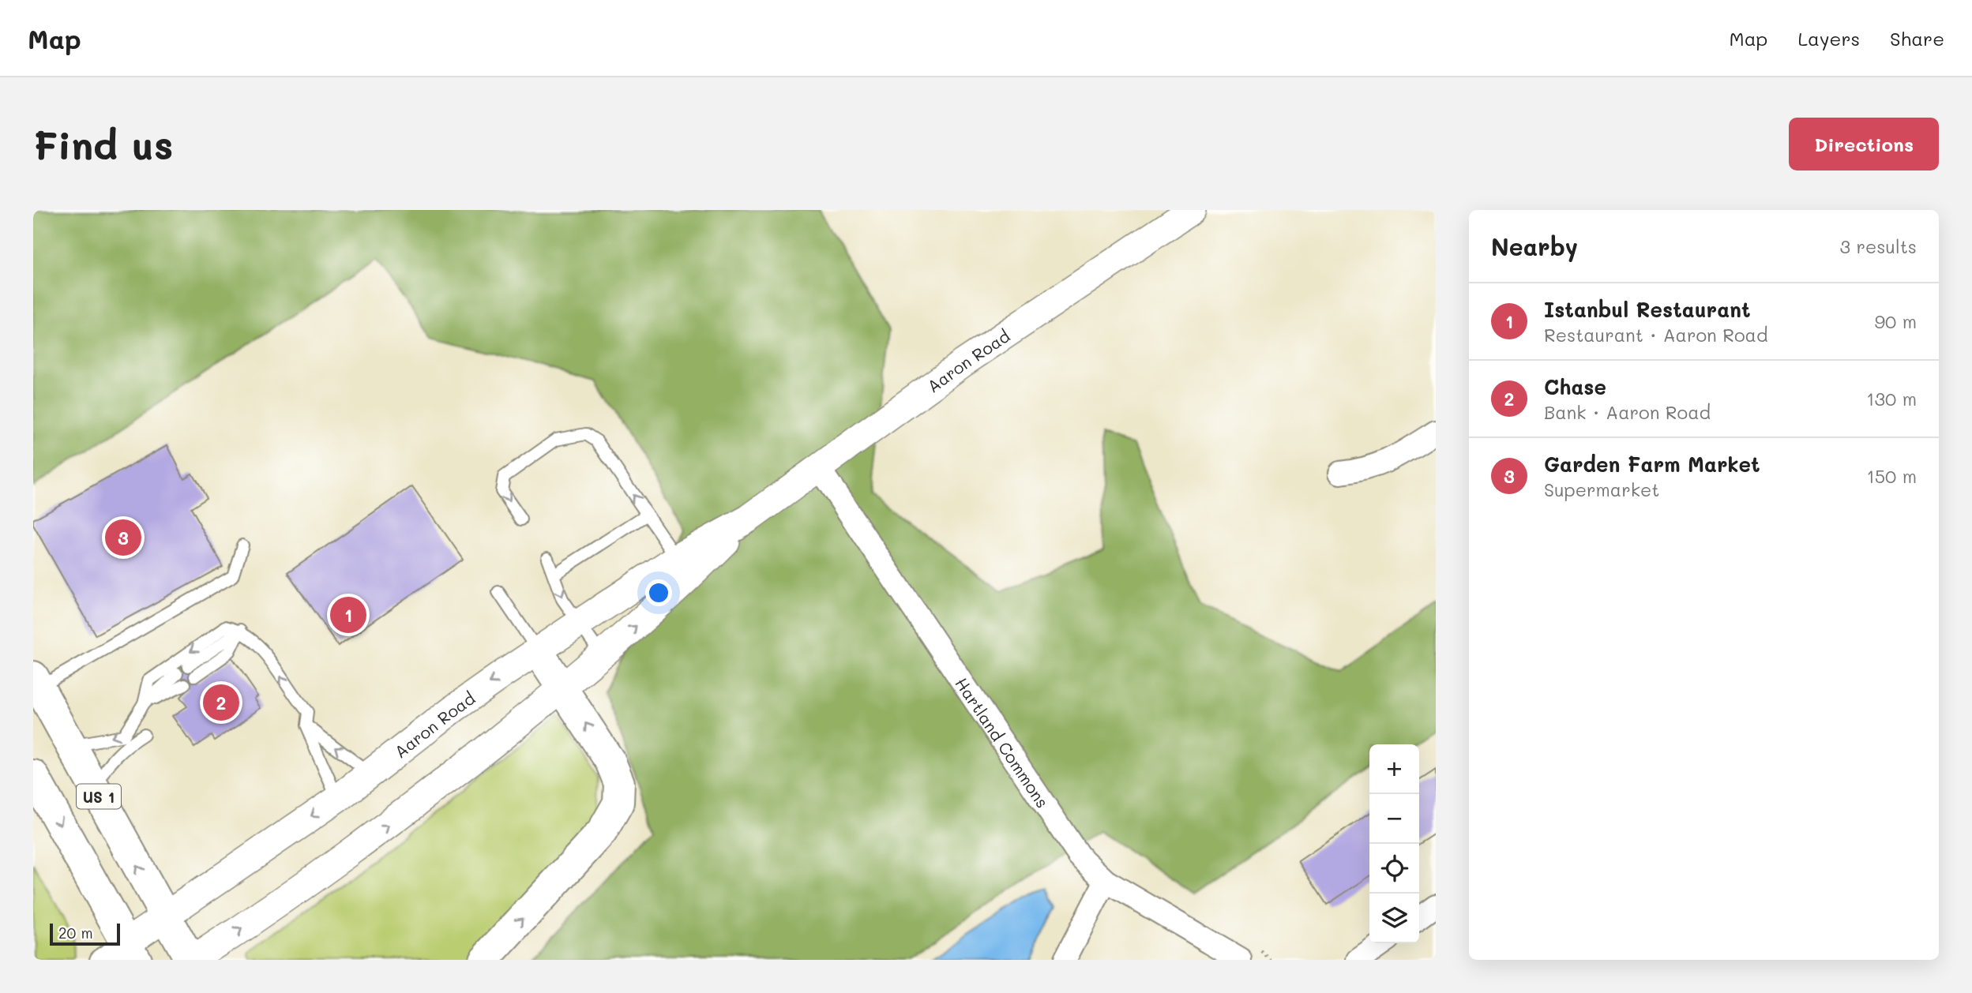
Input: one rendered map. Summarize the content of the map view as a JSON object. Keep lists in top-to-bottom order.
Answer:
{
  "streets": {
    "highway": ["US 1"],
    "street": ["Aaron Road", "Hartland Commons"]
  },
  "crossings": [
    ["Aaron Road", "Hartland Commons"],
    ["Aaron Road", "US 1"]
  ],
  "scale_bar": "20 m",
  "page": {
    "header": "Map",
    "nav": ["Map", "Layers", "Share"],
    "buttons": "Directions",
    "title": "Find us",
    "heading": ["Nearby", "3 results"],
    "list": [
      {
        "mark": "1",
        "name": "Istanbul Restaurant",
        "note": "Restaurant · Aaron Road",
        "value": "90 m"
      },
      {
        "mark": "2",
        "name": "Chase",
        "note": "Bank · Aaron Road",
        "value": "130 m"
      },
      {
        "mark": "3",
        "name": "Garden Farm Market",
        "note": "Supermarket",
        "value": "150 m"
      }
    ],
    "pins": ["3", "1", "2"],
    "map_buttons": ["+", "−"],
    "scale": "20 m"
  }
}
